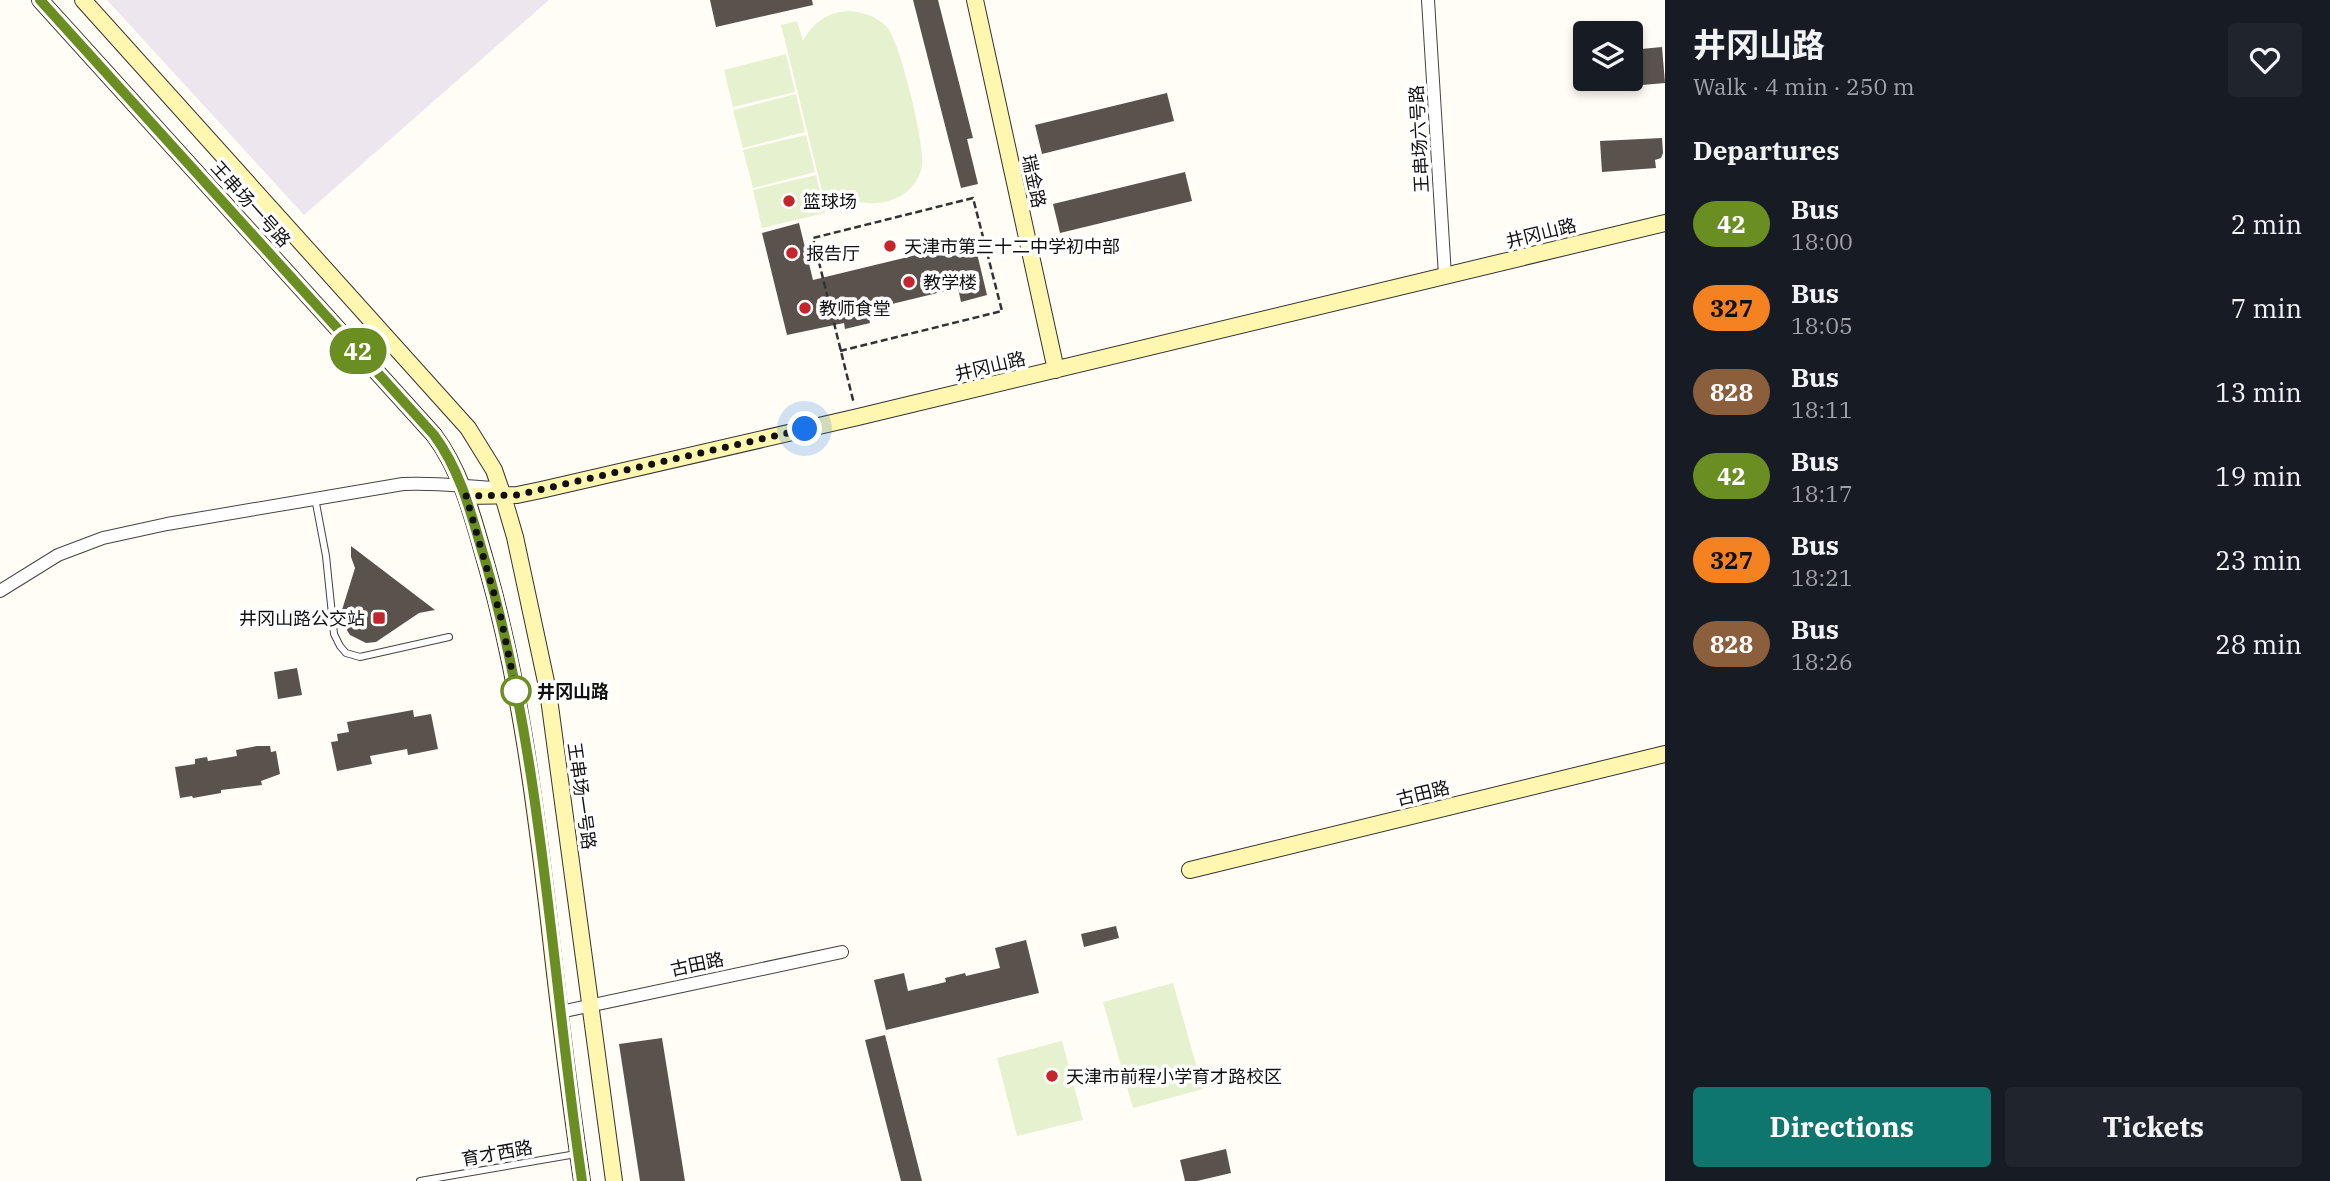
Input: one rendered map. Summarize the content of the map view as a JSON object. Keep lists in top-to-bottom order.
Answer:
{
  "streets": {
    "main road": [
      "瑞金路",
      "王串场一号路",
      "井冈山路",
      "古田路"
    ],
    "street": ["王串场六号路"],
    "lane": ["育才西路"]
  },
  "crossings": [
    ["王串场六号路", "井冈山路"],
    ["瑞金路", "井冈山路"],
    ["王串场一号路", "井冈山路"],
    ["王串场一号路", "古田路"],
    ["王串场一号路", "育才西路"]
  ],
  "places": {
    "other": [
      "篮球场",
      "天津市第三十二中学初中部",
      "报告厅",
      "教学楼",
      "教师食堂",
      "井冈山路",
      "天津市前程小学育才路校区"
    ],
    "transit": ["井冈山路公交站"]
  },
  "lines": ["bus line 42"],
  "page": {
    "on_map": "42",
    "heading": [
      ["井冈山路", "Walk · 4 min · 250 m"],
      "Departures"
    ],
    "list": [
      {
        "mark": "42",
        "name": "Bus",
        "note": "18:00",
        "value": "2 min"
      },
      {
        "mark": "327",
        "name": "Bus",
        "note": "18:05",
        "value": "7 min"
      },
      {
        "mark": "828",
        "name": "Bus",
        "note": "18:11",
        "value": "13 min"
      },
      {
        "mark": "42",
        "name": "Bus",
        "note": "18:17",
        "value": "19 min"
      },
      {
        "mark": "327",
        "name": "Bus",
        "note": "18:21",
        "value": "23 min"
      },
      {
        "mark": "828",
        "name": "Bus",
        "note": "18:26",
        "value": "28 min"
      }
    ],
    "buttons": ["Directions", "Tickets"]
  }
}
